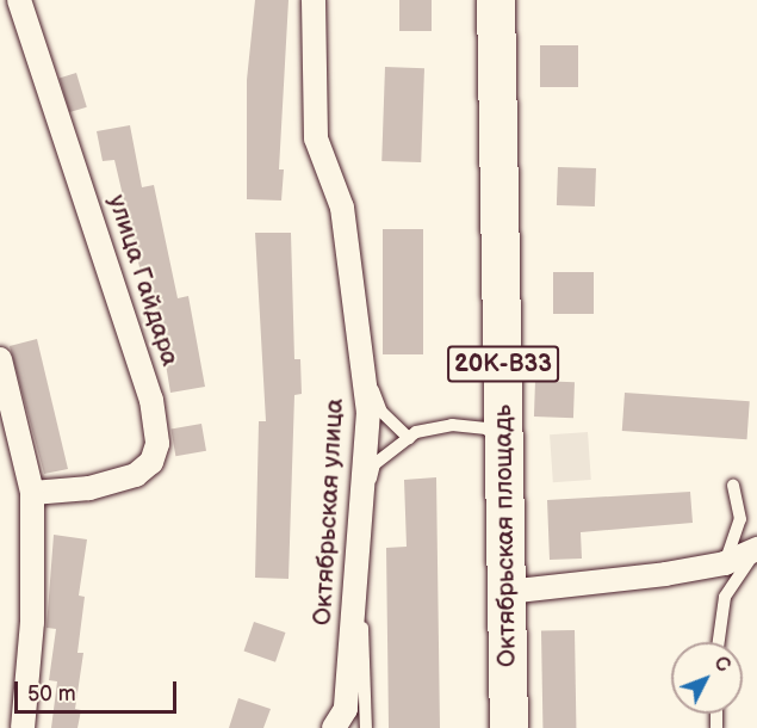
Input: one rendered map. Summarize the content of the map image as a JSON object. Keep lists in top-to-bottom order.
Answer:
{
  "streets": {
    "main road": ["20К-В33", "Октябрьская площадь"],
    "street": ["улица Гайдара", "Октябрьская улица"]
  },
  "scale_bar": "50 m",
  "north": "top right"
}
